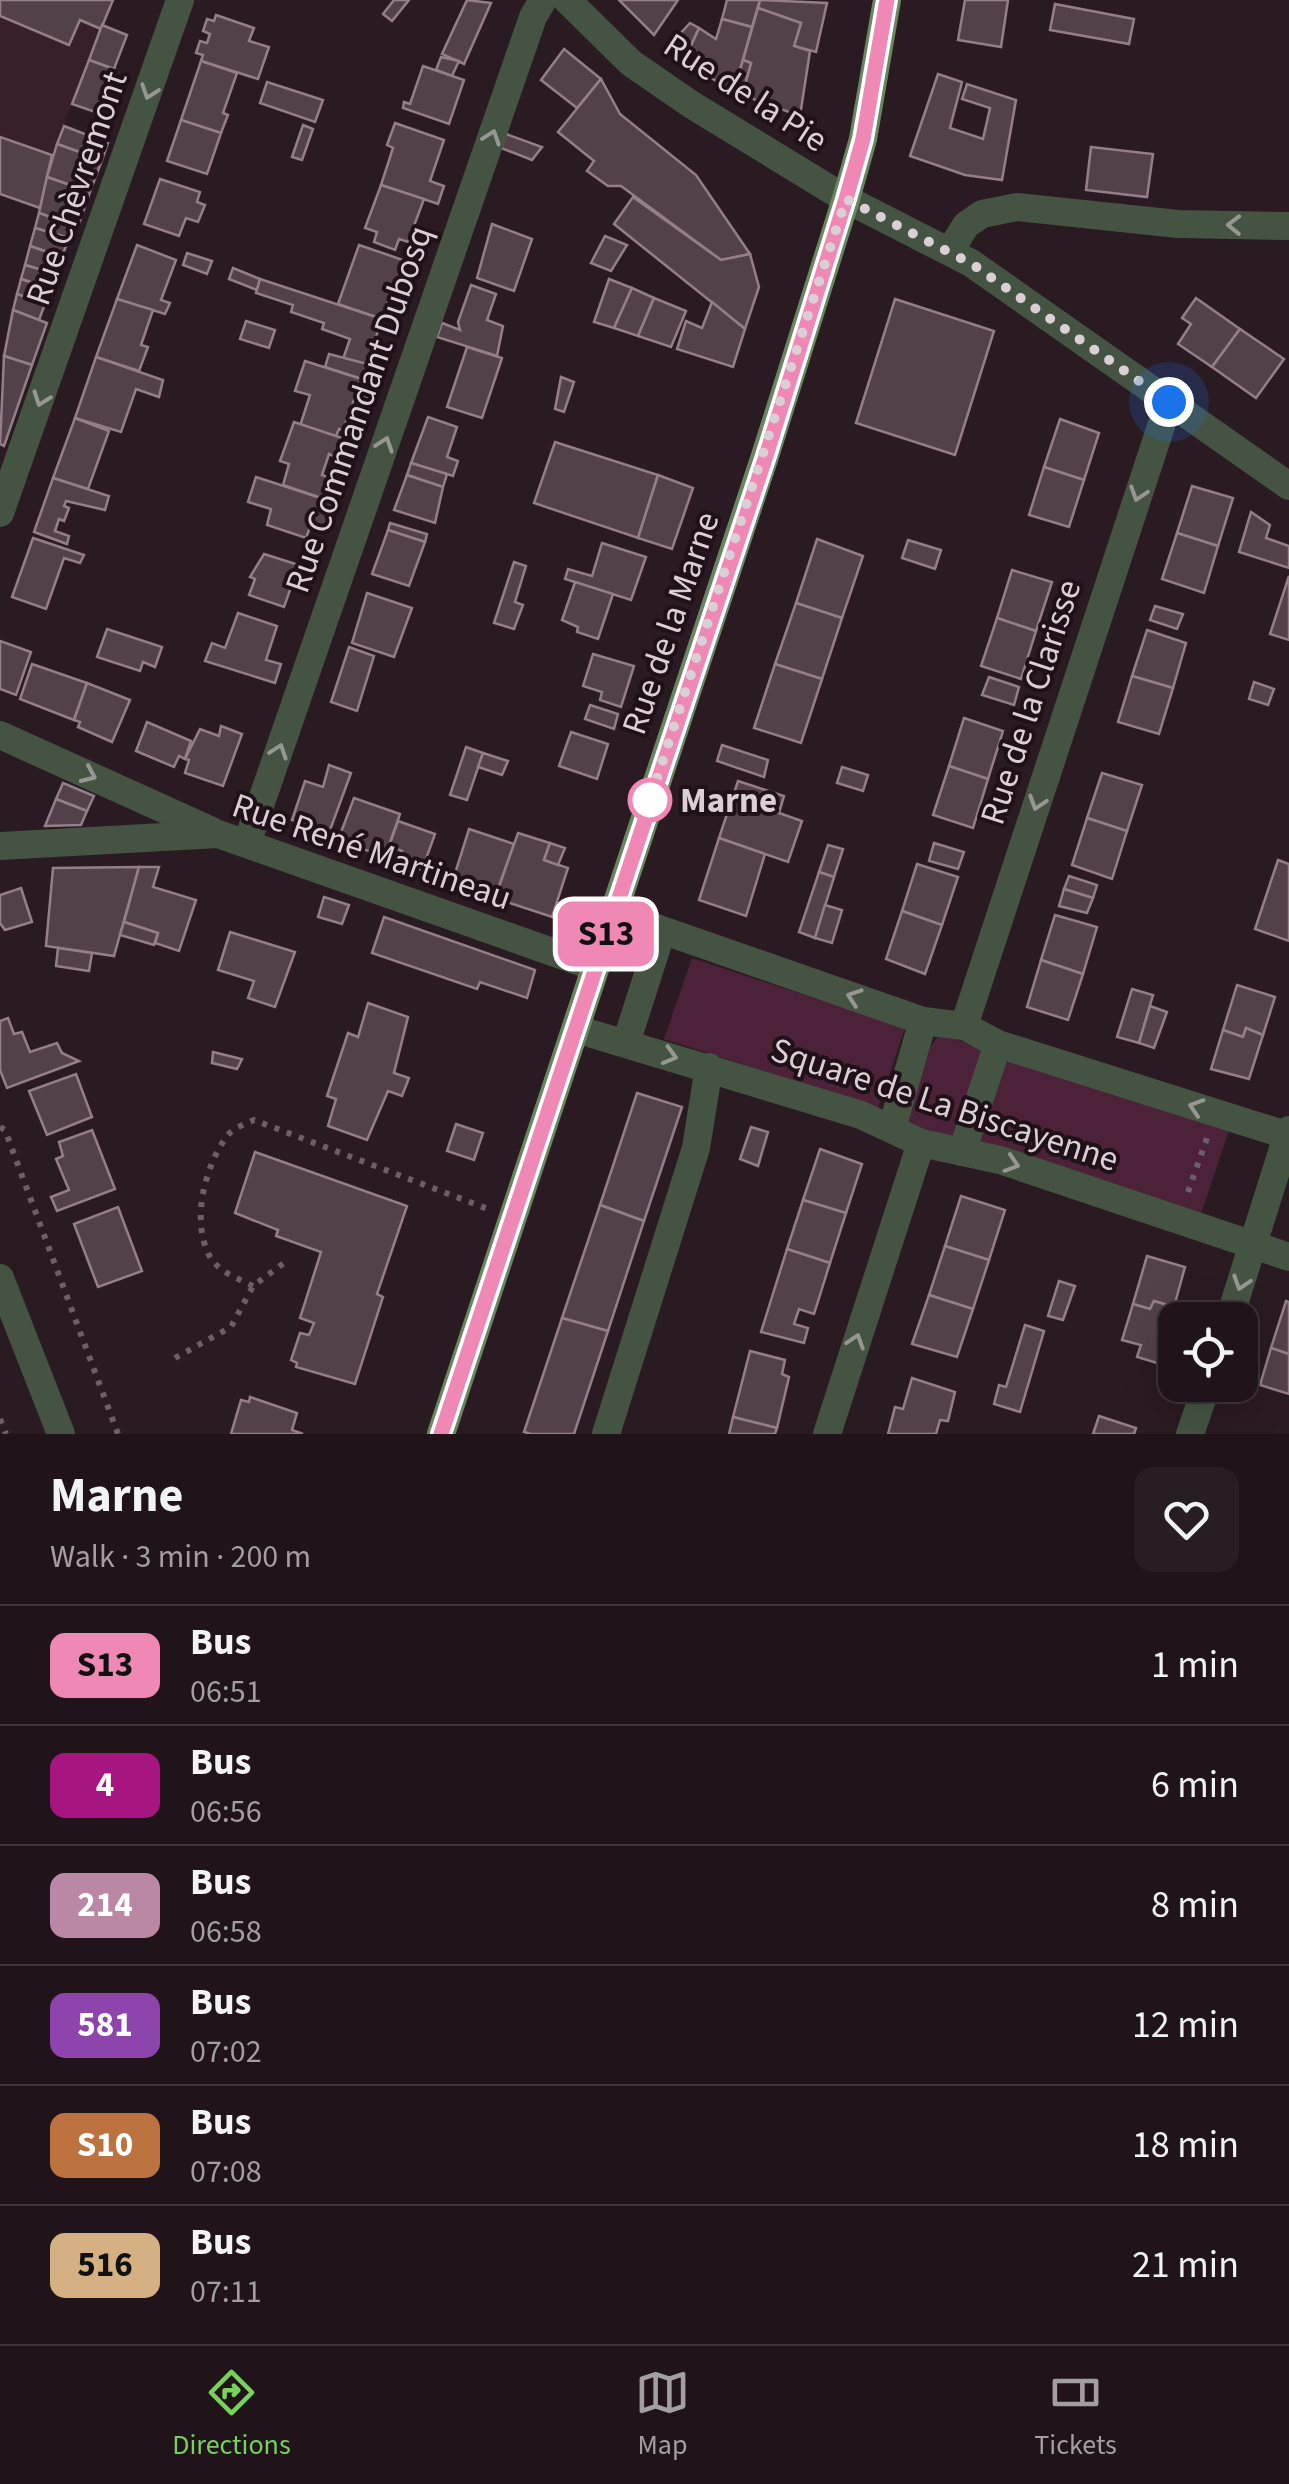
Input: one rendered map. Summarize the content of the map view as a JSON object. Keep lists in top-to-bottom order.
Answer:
{
  "streets": {
    "main road": ["Rue de la Marne"],
    "street": [
      "Rue de la Pie",
      "Rue Chèvremont",
      "Rue Commandant Dubosq",
      "Rue de la Clarisse",
      "Rue René Martineau",
      "Square de La Biscayenne"
    ]
  },
  "crossings": [
    ["Rue de la Pie", "Rue de la Marne"],
    ["Rue de la Pie", "Rue de la Clarisse"],
    ["Rue Commandant Dubosq", "Rue René Martineau"],
    ["Rue de la Marne", "Rue René Martineau"],
    ["Rue de la Marne", "Square de La Biscayenne"],
    ["Rue de la Clarisse", "Square de La Biscayenne"]
  ],
  "one_way": ["Rue Chèvremont", "Rue Commandant Dubosq", "Rue de la Clarisse"],
  "places": ["Marne"],
  "lines": ["bus line S13"],
  "page": {
    "on_map": "S13",
    "heading": ["Marne", "Walk · 3 min · 200 m"],
    "list": [
      {
        "mark": "S13",
        "name": "Bus",
        "note": "06:51",
        "value": "1 min"
      },
      {
        "mark": "4",
        "name": "Bus",
        "note": "06:56",
        "value": "6 min"
      },
      {
        "mark": "214",
        "name": "Bus",
        "note": "06:58",
        "value": "8 min"
      },
      {
        "mark": "581",
        "name": "Bus",
        "note": "07:02",
        "value": "12 min"
      },
      {
        "mark": "S10",
        "name": "Bus",
        "note": "07:08",
        "value": "18 min"
      },
      {
        "mark": "516",
        "name": "Bus",
        "note": "07:11",
        "value": "21 min"
      }
    ],
    "tabs": ["Directions", "Map", "Tickets"]
  }
}
